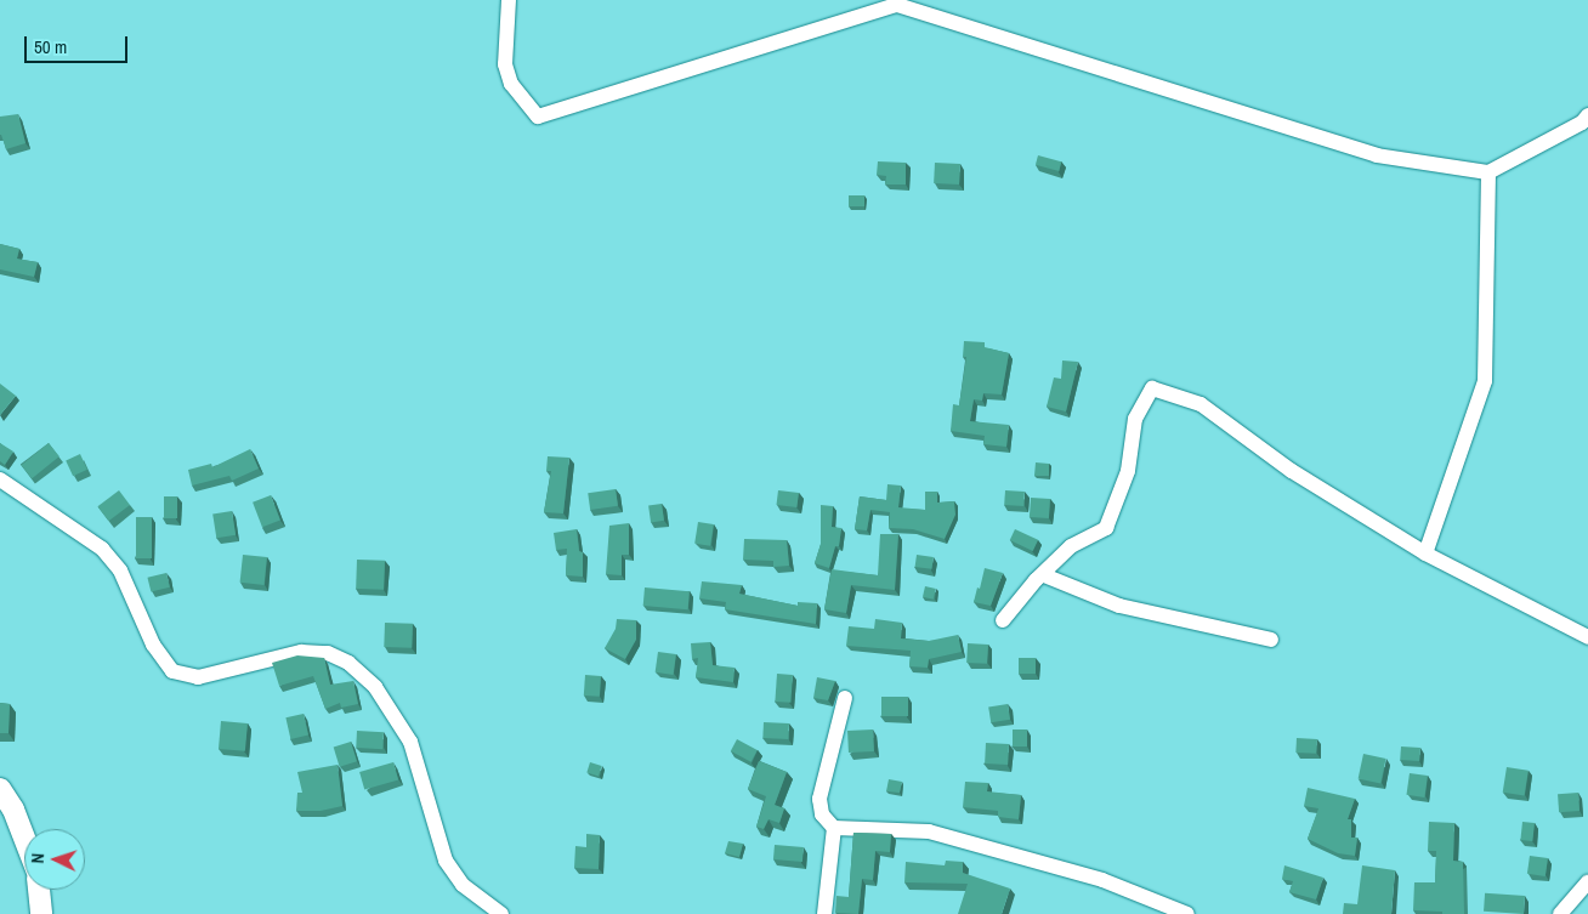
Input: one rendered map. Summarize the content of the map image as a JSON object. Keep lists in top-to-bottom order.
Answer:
{
  "scale_bar": "50 m",
  "north": "left"
}
